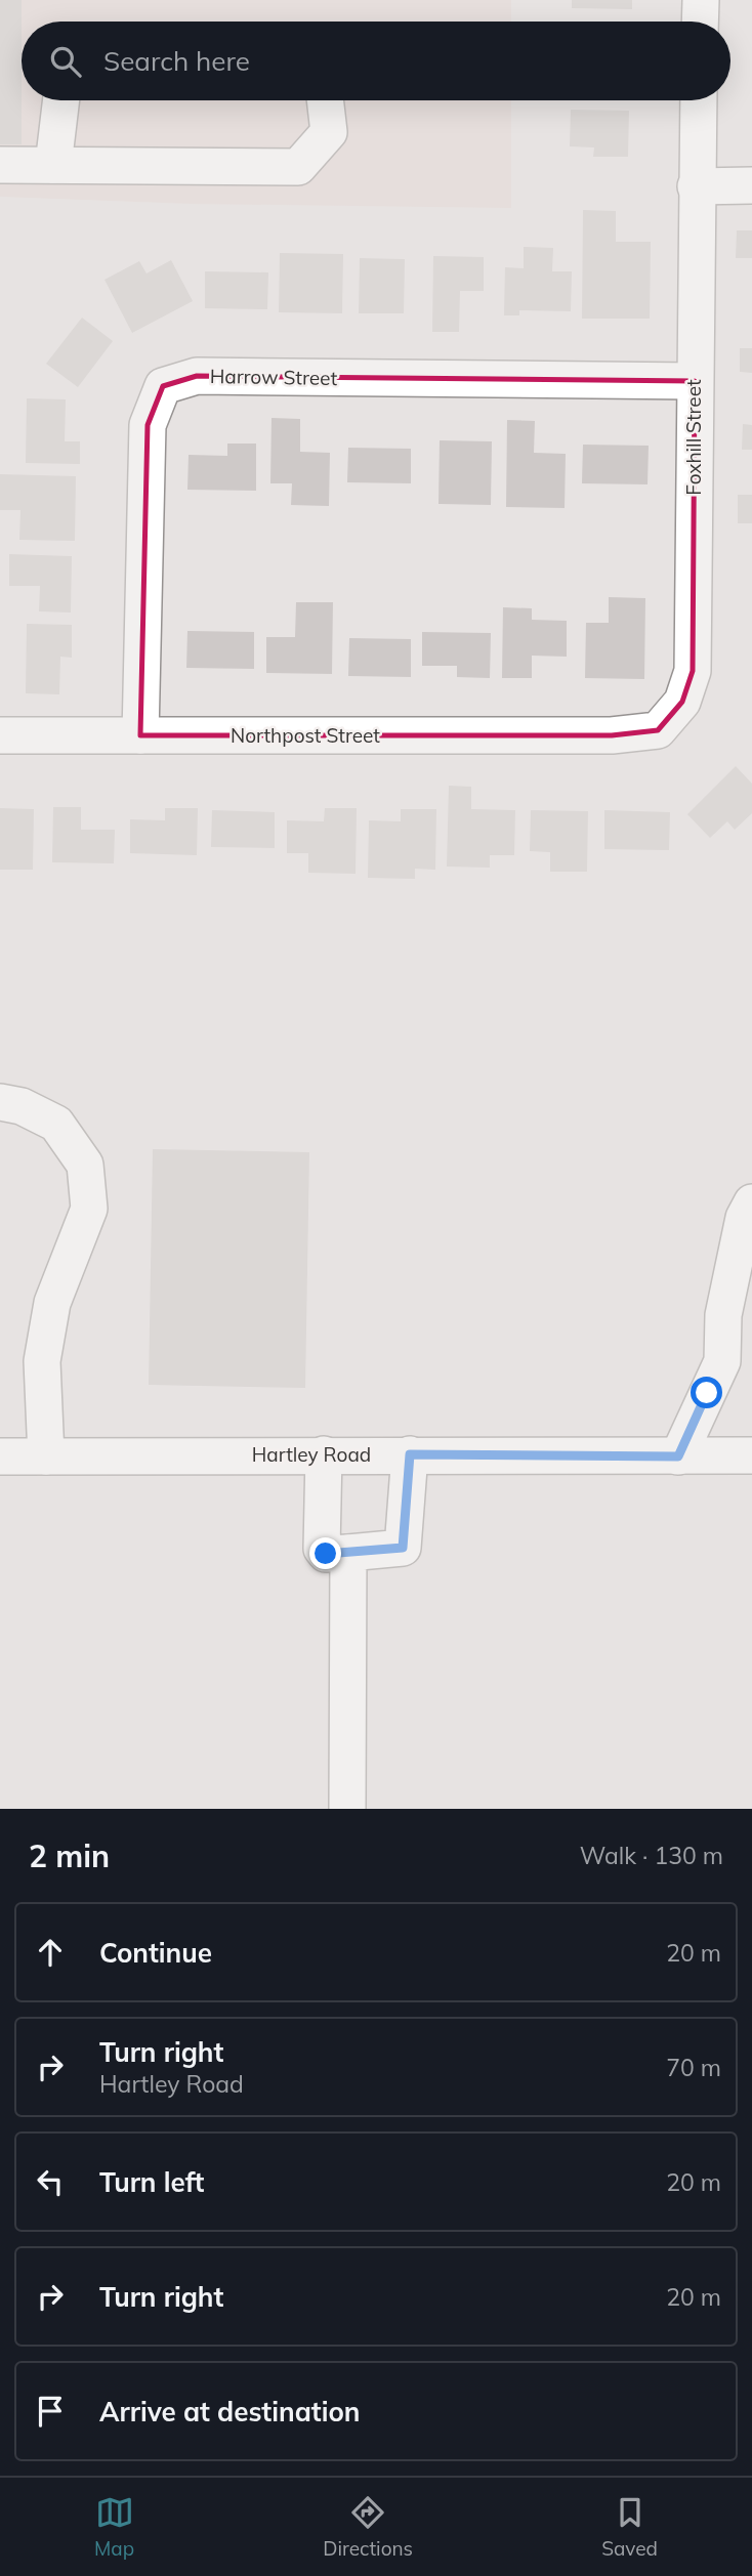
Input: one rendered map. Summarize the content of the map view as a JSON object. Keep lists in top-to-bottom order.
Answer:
{
  "streets": {
    "street": [
      "Harrow Street",
      "Foxhill Street",
      "Northpost Street",
      "Hartley Road"
    ]
  },
  "crossings": [
    ["Harrow Street", "Foxhill Street"],
    ["Harrow Street", "Northpost Street"],
    ["Foxhill Street", "Northpost Street"]
  ],
  "page": {
    "search": "Search here",
    "heading": ["2 min", "Walk · 130 m"],
    "list": [
      ["Continue", "20 m"],
      ["Turn right", "Hartley Road", "70 m"],
      ["Turn left", "20 m"],
      ["Turn right", "20 m"],
      "Arrive at destination"
    ],
    "nav": ["Map", "Directions", "Saved"]
  }
}
